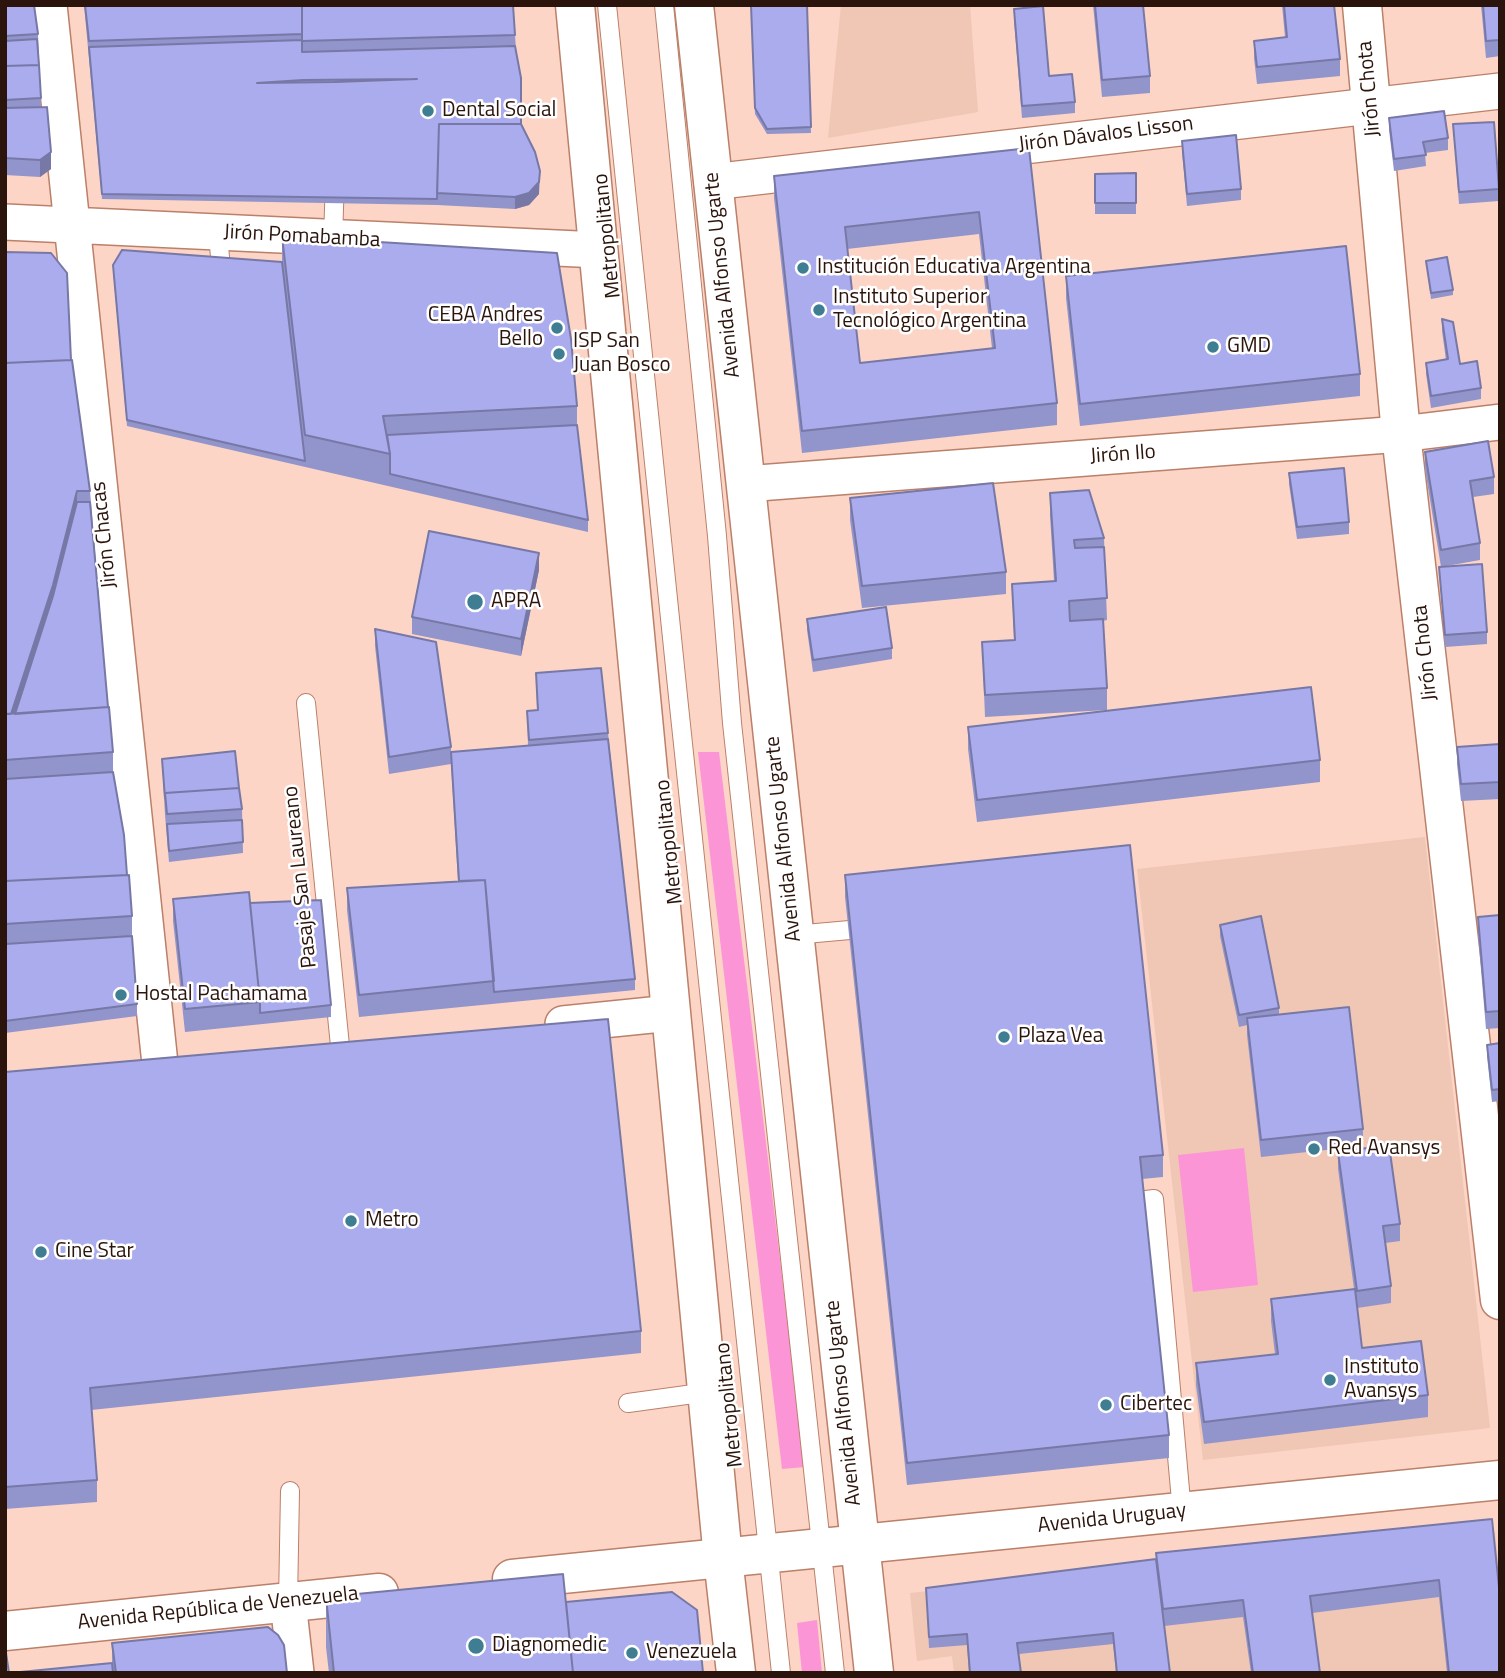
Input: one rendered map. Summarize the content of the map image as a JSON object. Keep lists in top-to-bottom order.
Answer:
{
  "streets": {
    "main road": [
      "Jirón Chota",
      "Avenida Alfonso Ugarte",
      "Avenida Uruguay",
      "Avenida República de Venezuela"
    ],
    "street": [
      "Jirón Dávalos Lisson",
      "Jirón Pomabamba",
      "Jirón Ilo",
      "Jirón Chacas"
    ],
    "lane": ["Metropolitano", "Pasaje San Laureano"]
  },
  "crossings": [
    ["Jirón Chota", "Jirón Dávalos Lisson"],
    ["Jirón Chota", "Jirón Ilo"],
    ["Jirón Dávalos Lisson", "Avenida Alfonso Ugarte"],
    ["Metropolitano", "Avenida Uruguay"],
    ["Jirón Pomabamba", "Jirón Chacas"],
    ["Avenida Alfonso Ugarte", "Jirón Ilo"],
    ["Avenida Alfonso Ugarte", "Avenida Uruguay"]
  ],
  "places": [
    "Dental Social",
    "Institución Educativa Argentina",
    "Instituto Superior Tecnológico Argentina",
    "CEBA Andres Bello",
    "GMD",
    "ISP San Juan Bosco",
    "APRA",
    "Hostal Pachamama",
    "Plaza Vea",
    "Red Avansys",
    "Metro",
    "Cine Star",
    "Instituto Avansys",
    "Cibertec",
    "Diagnomedic",
    "Venezuela"
  ]
}
